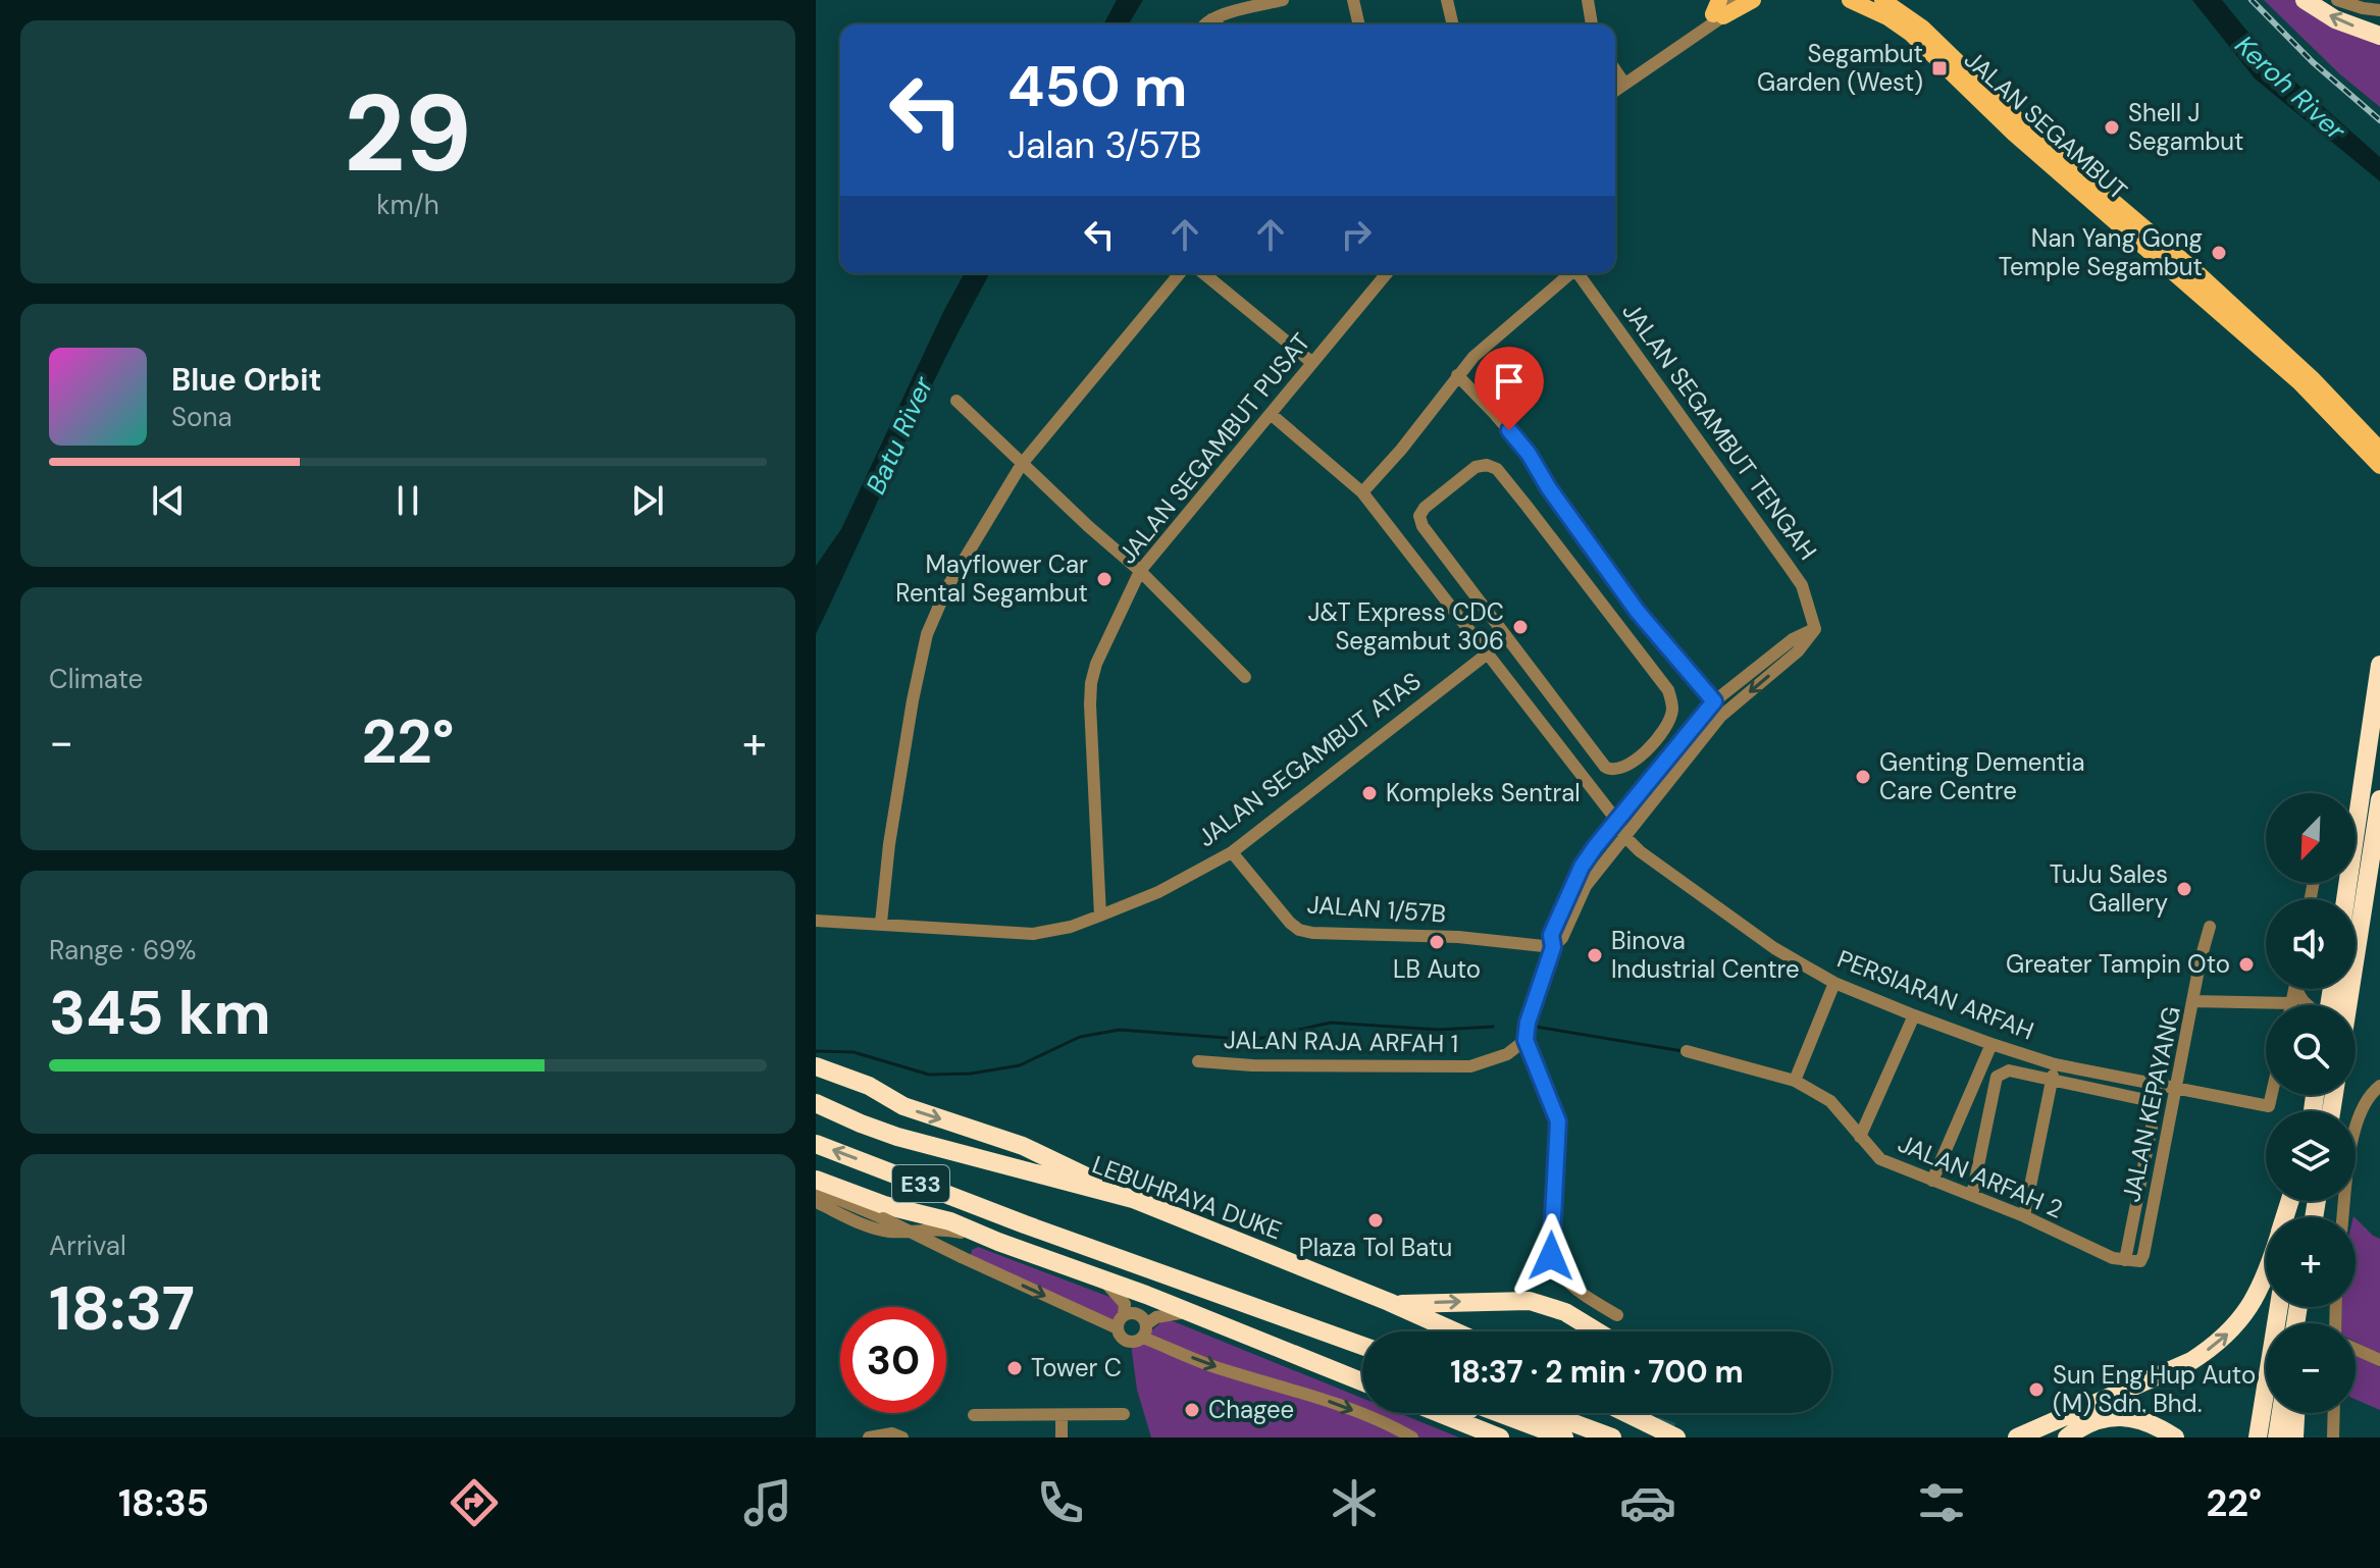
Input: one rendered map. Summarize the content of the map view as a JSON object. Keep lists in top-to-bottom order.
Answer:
{
  "streets": {
    "highway": ["E33", "LEBUHRAYA DUKE"],
    "main road": ["JALAN SEGAMBUT"],
    "street": [
      "JALAN SEGAMBUT TENGAH",
      "JALAN SEGAMBUT PUSAT",
      "JALAN SEGAMBUT ATAS",
      "JALAN 1/57B",
      "PERSIARAN ARFAH",
      "JALAN RAJA ARFAH 1",
      "JALAN KEPAYANG",
      "JALAN ARFAH 2"
    ]
  },
  "crossings": [
    ["JALAN SEGAMBUT PUSAT", "JALAN SEGAMBUT ATAS"],
    ["JALAN SEGAMBUT ATAS", "JALAN 1/57B"],
    ["PERSIARAN ARFAH", "JALAN KEPAYANG"],
    ["JALAN KEPAYANG", "JALAN ARFAH 2"]
  ],
  "water": ["Keroh River", "Batu River"],
  "places": {
    "transit": ["Segambut Garden (West)"],
    "other": [
      "Shell J Segambut",
      "Nan Yang Gong Temple Segambut",
      "Mayflower Car Rental Segambut",
      "J&T Express CDC Segambut 306",
      "Genting Dementia Care Centre",
      "Kompleks Sentral",
      "TuJu Sales Gallery",
      "LB Auto",
      "Binova Industrial Centre",
      "Greater Tampin Oto",
      "Plaza Tol Batu",
      "Tower C",
      "Sun Eng Hup Auto (M) Sdn. Bhd.",
      "Chagee"
    ]
  },
  "north": "bottom left",
  "page": {
    "tile": [
      ["29", "km/h"],
      "Climate",
      ["Range · 69%", "345 km"],
      ["Arrival", "18:37"]
    ],
    "turn": ["450 m", "Jalan 3/57B"],
    "song": ["Blue Orbit", "Sona"],
    "heat": ["−", "22°", "+"],
    "map_buttons": ["+", "−"],
    "limit": "30",
    "trip": "18:37 · 2 min · 700 m",
    "tabs": ["18:35", "22°"]
  }
}
